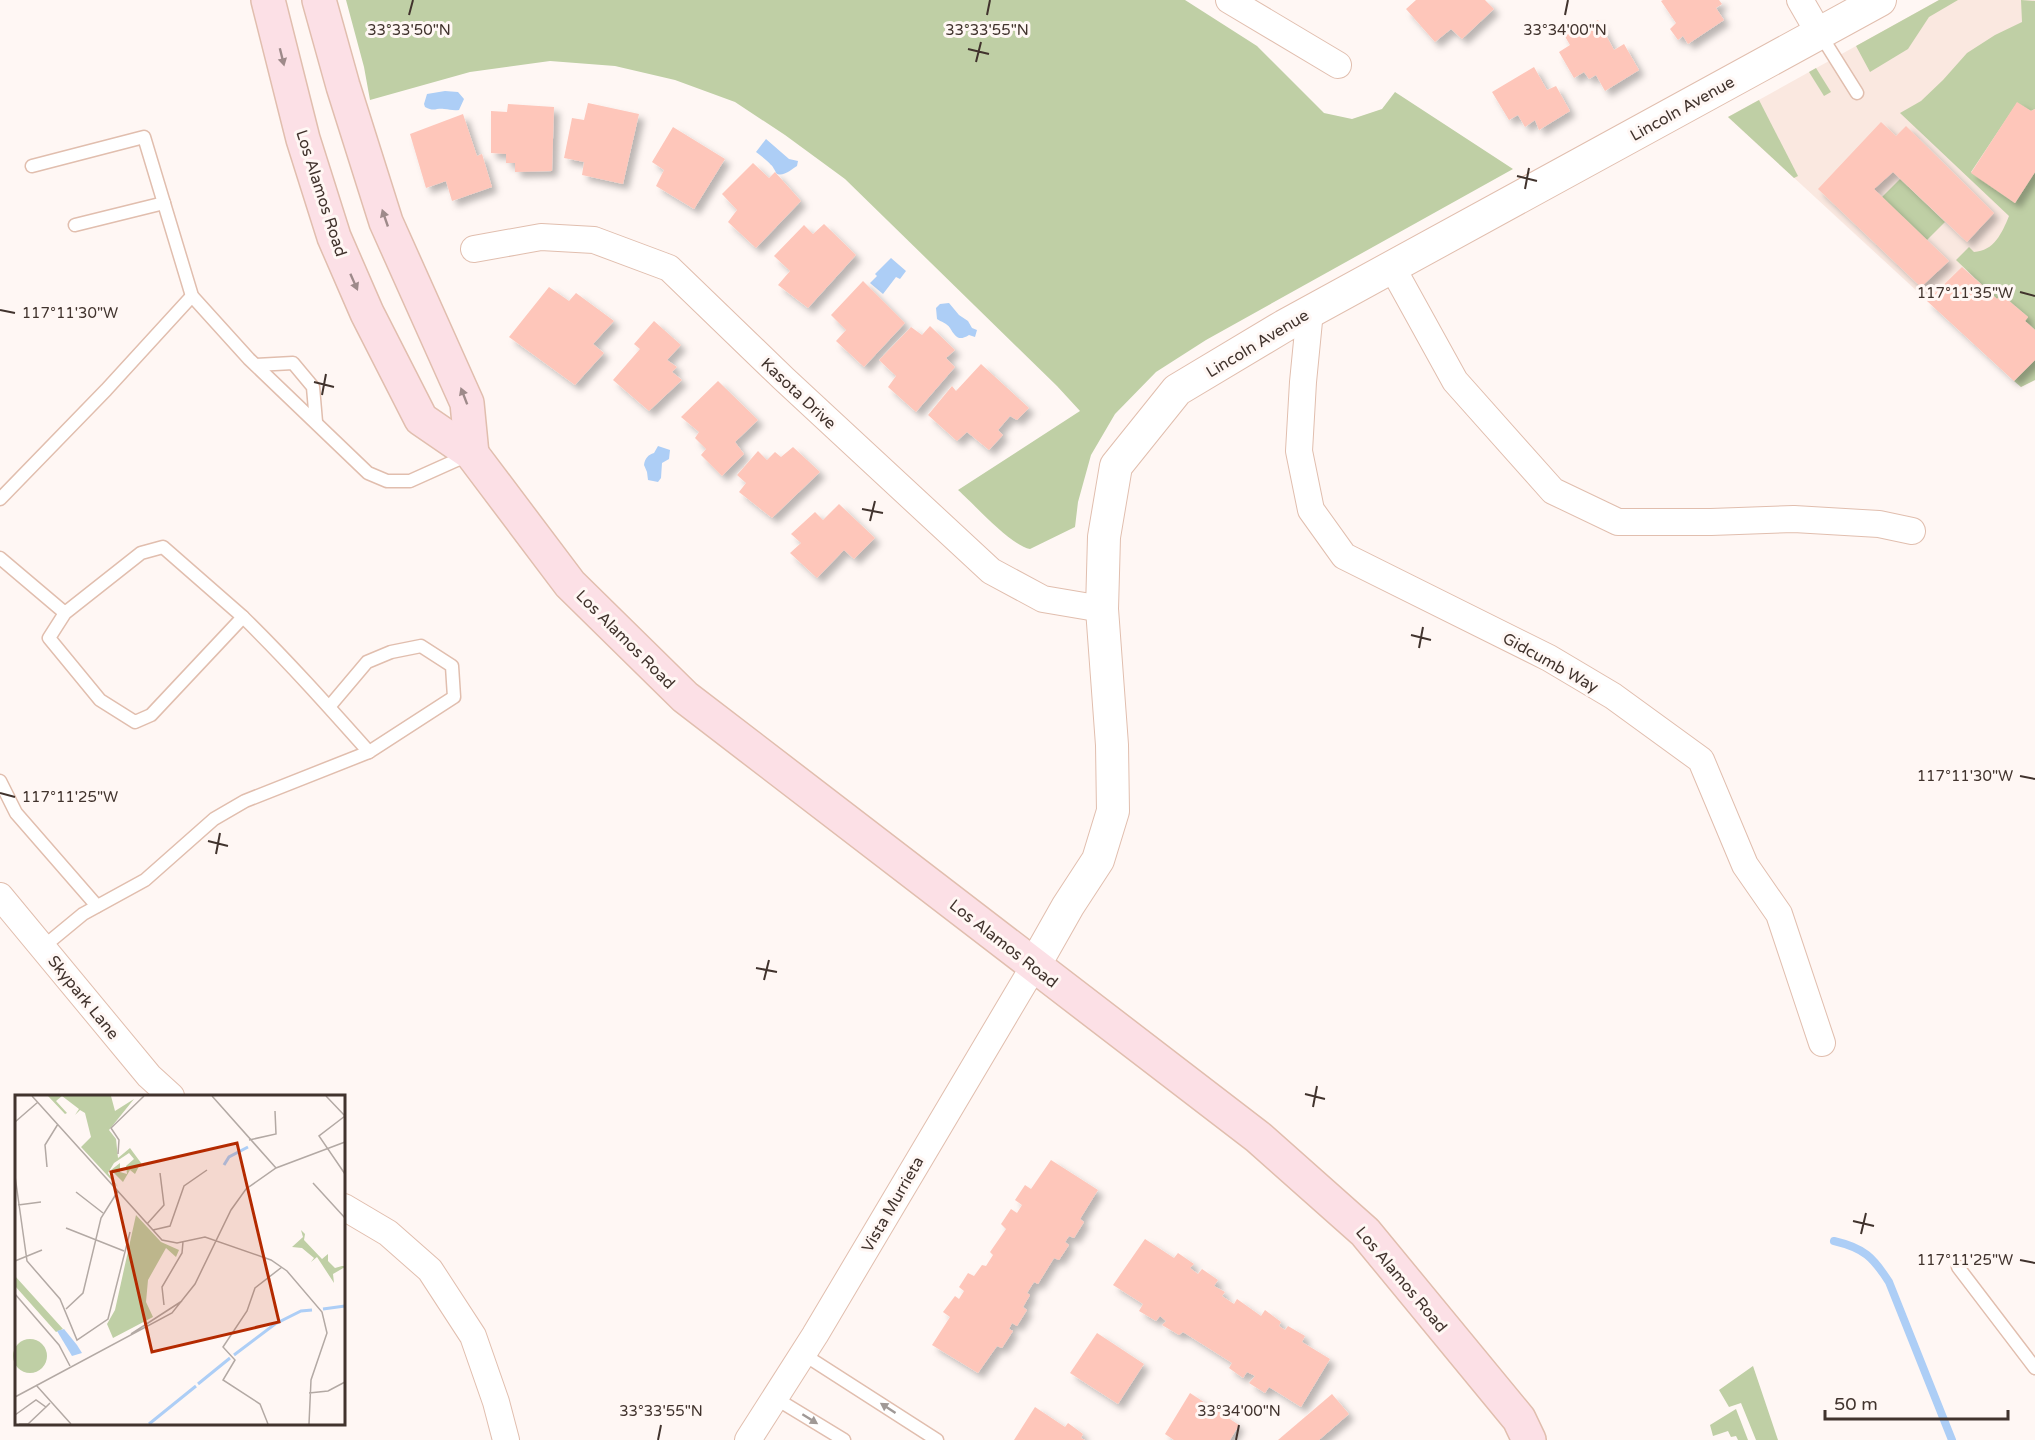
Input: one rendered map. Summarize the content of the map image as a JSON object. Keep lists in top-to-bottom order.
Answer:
{
  "streets": {
    "main road": ["Los Alamos Road"],
    "street": [
      "Lincoln Avenue",
      "Kasota Drive",
      "Gidcumb Way",
      "Skypark Lane",
      "Vista Murrieta"
    ]
  },
  "crossings": [
    ["Lincoln Avenue", "Los Alamos Road"],
    ["Lincoln Avenue", "Kasota Drive"],
    ["Lincoln Avenue", "Gidcumb Way"],
    ["Lincoln Avenue", "Vista Murrieta"],
    ["Los Alamos Road", "Vista Murrieta"]
  ],
  "scale_bar": "50 m",
  "coordinates": [
    "33°33'50\"N",
    "33°33'55\"N",
    "33°34'00\"N",
    "117°11'35\"W",
    "117°11'30\"W",
    "117°11'25\"W"
  ]
}
